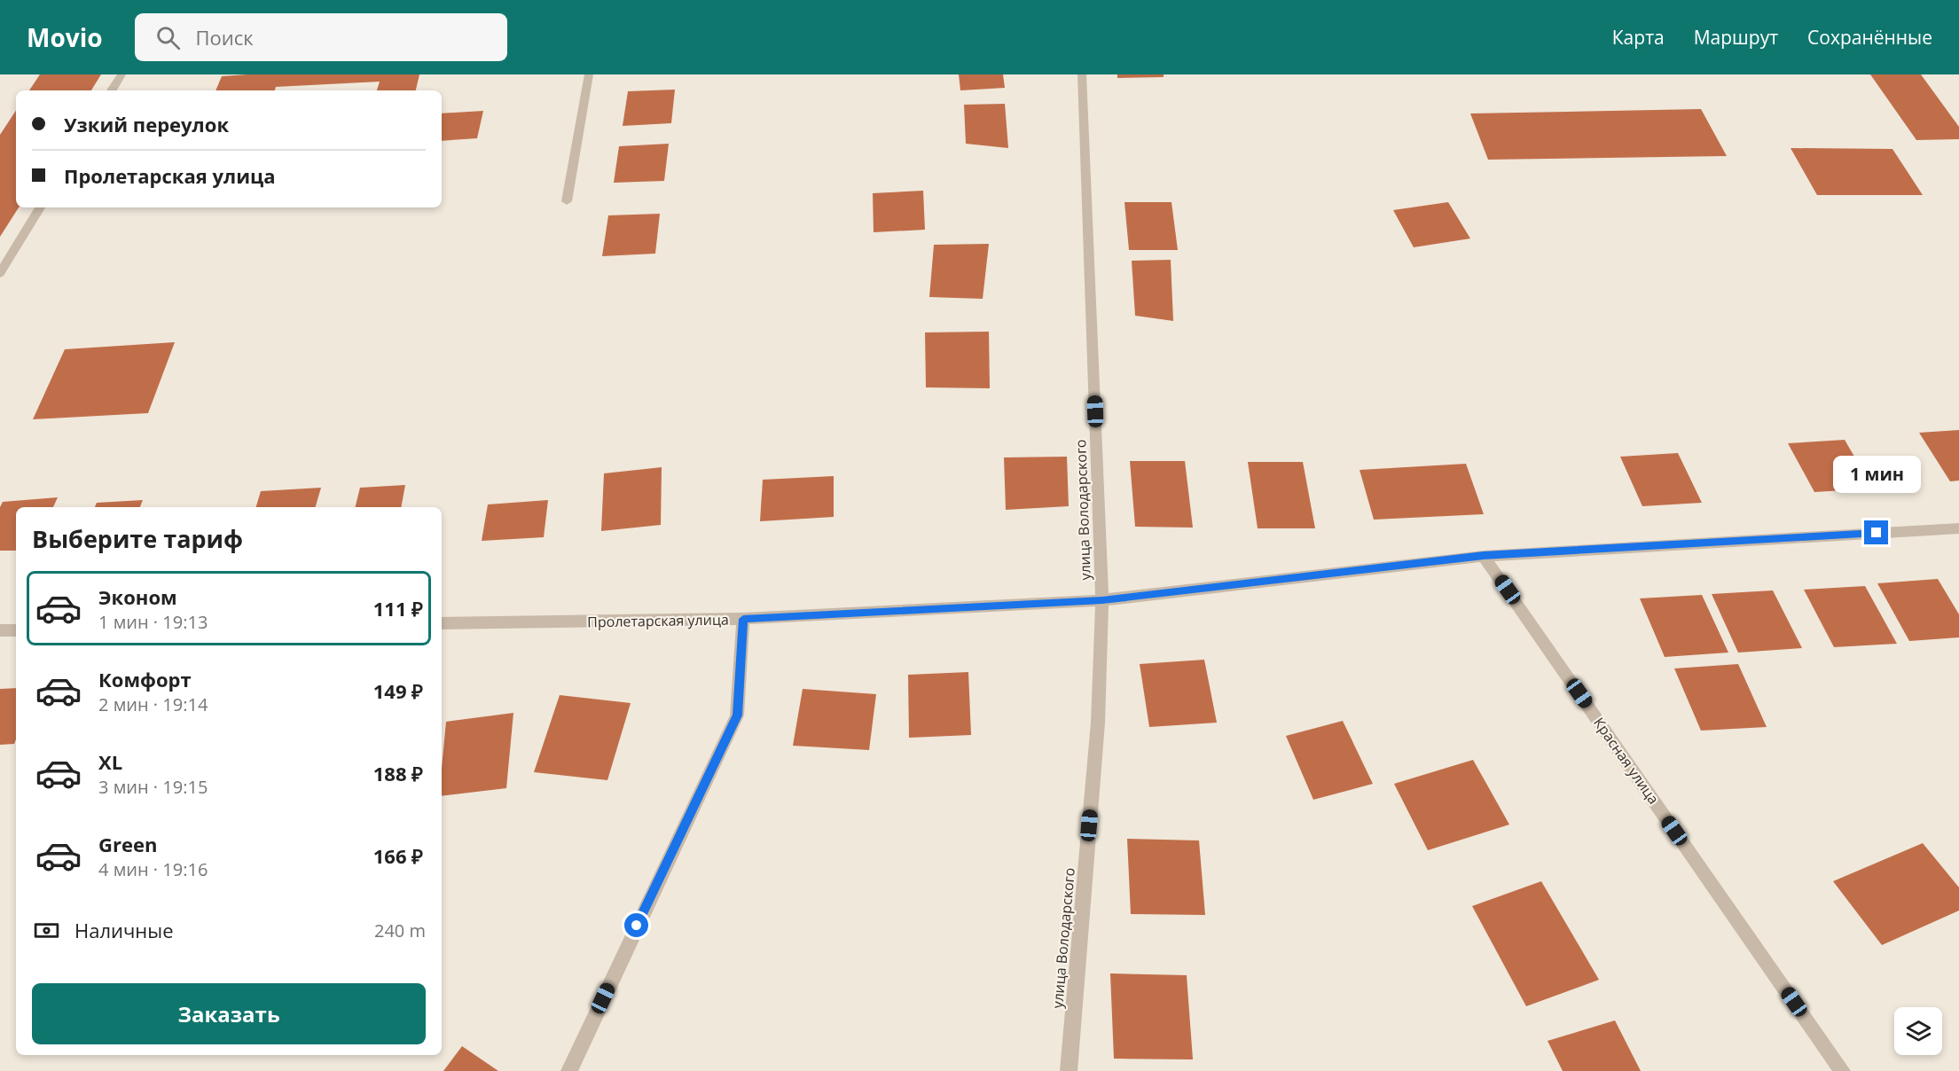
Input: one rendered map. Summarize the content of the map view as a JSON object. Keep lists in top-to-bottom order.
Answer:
{
  "streets": {
    "street": ["улица Володарского", "Пролетарская улица", "Красная улица"]
  },
  "crossings": [
    ["улица Володарского", "Пролетарская улица"],
    ["Пролетарская улица", "Красная улица"]
  ],
  "page": {
    "header": "Movio",
    "search": "Поиск",
    "nav": ["Карта", "Маршрут", "Сохранённые"],
    "banner": ["Узкий переулок", "Пролетарская улица"],
    "bubble": "1 мин",
    "heading": "Выберите тариф",
    "list": [
      {
        "name": "Эконом",
        "note": "1 мин · 19:13",
        "value": "111 ₽"
      },
      {
        "name": "Комфорт",
        "note": "2 мин · 19:14",
        "value": "149 ₽"
      },
      {
        "name": "XL",
        "note": "3 мин · 19:15",
        "value": "188 ₽"
      },
      {
        "name": "Green",
        "note": "4 мин · 19:16",
        "value": "166 ₽"
      }
    ],
    "pay": ["Наличные", "240 m"],
    "buttons": "Заказать"
  }
}
